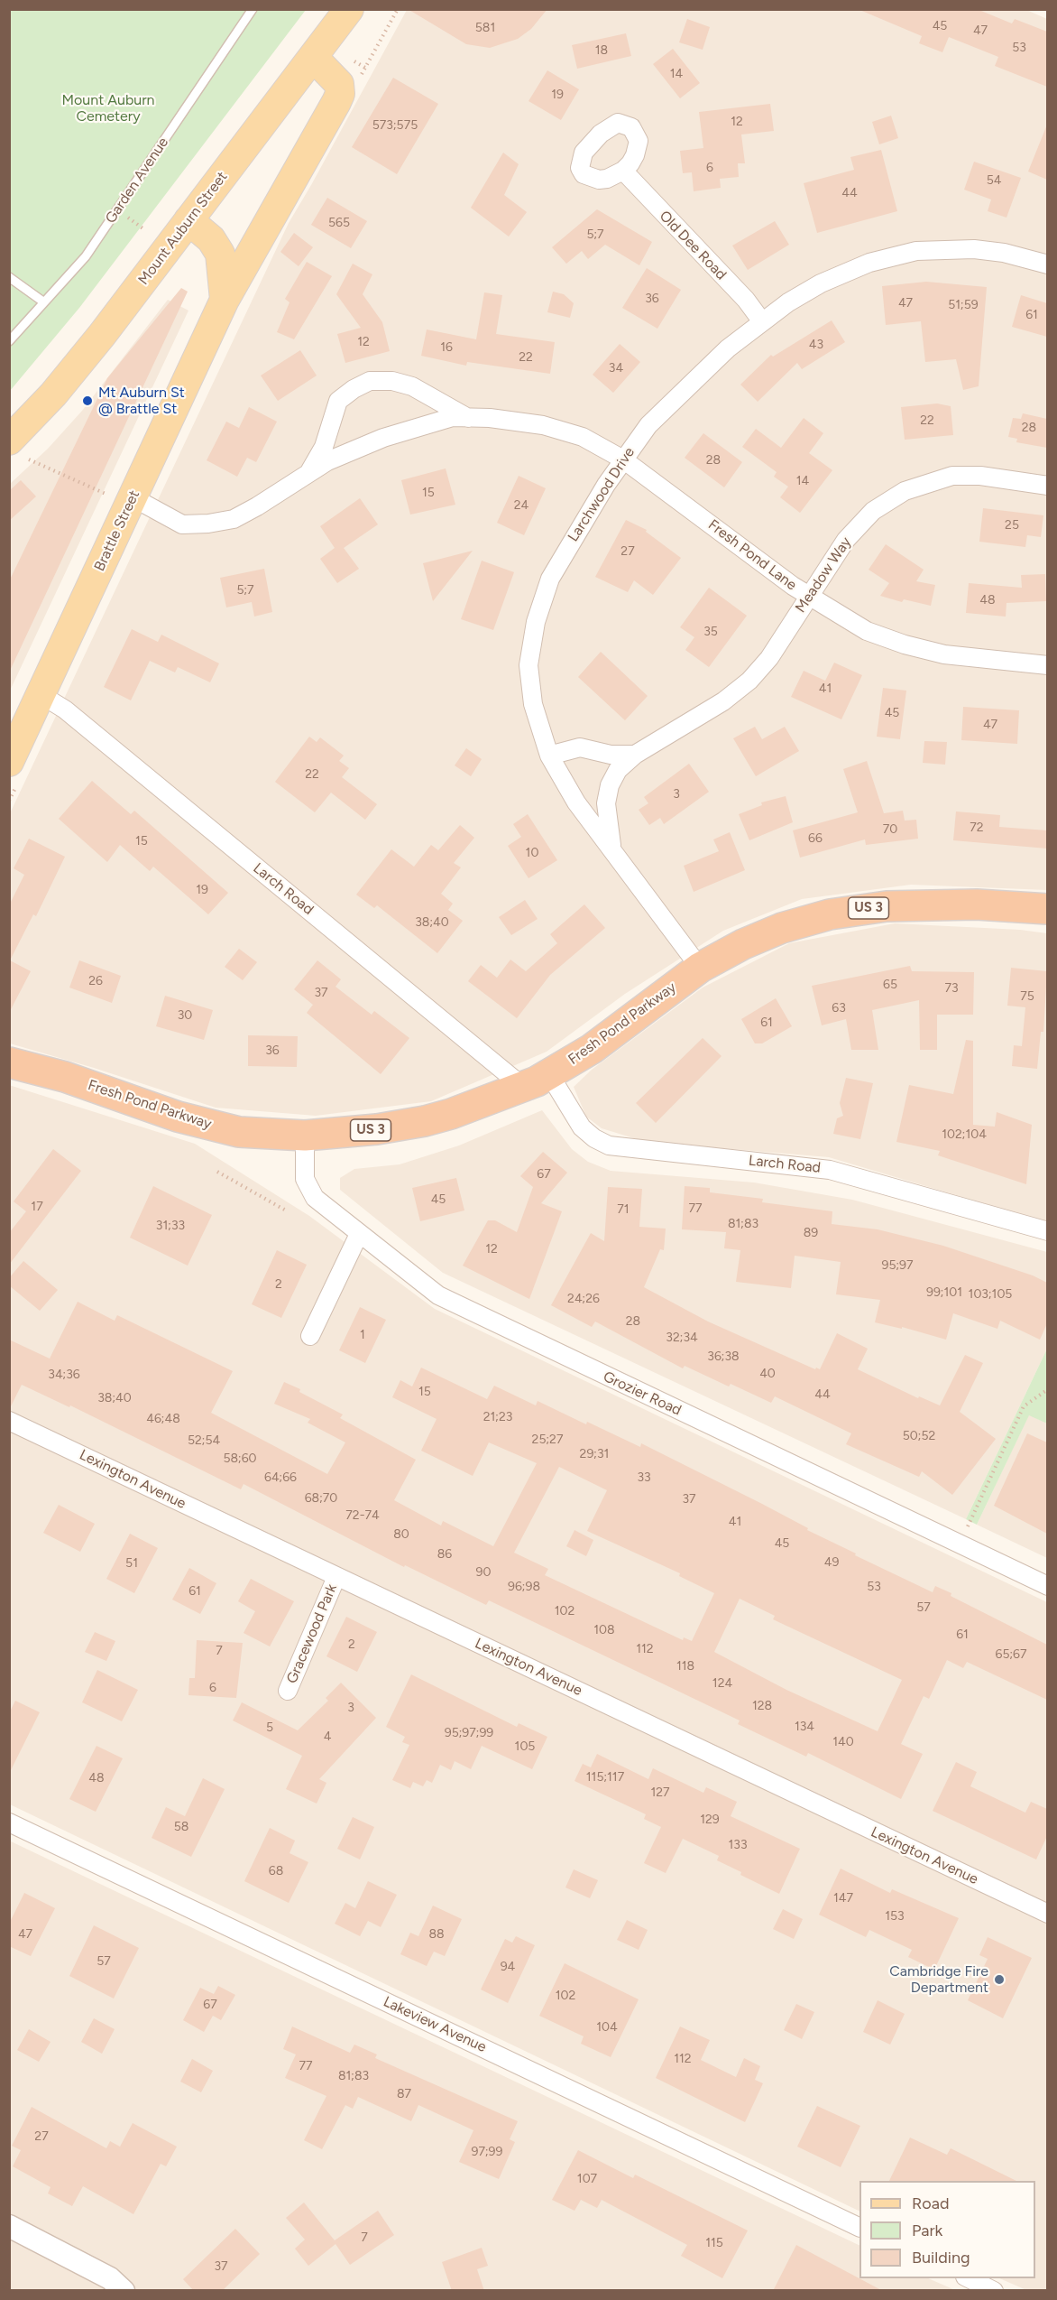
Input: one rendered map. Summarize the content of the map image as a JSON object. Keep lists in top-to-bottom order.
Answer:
{
  "streets": {
    "highway": ["US 3", "Fresh Pond Parkway"],
    "main road": ["Mount Auburn Street", "Brattle Street"],
    "street": [
      "Old Dee Road",
      "Larchwood Drive",
      "Fresh Pond Lane",
      "Meadow Way",
      "Larch Road",
      "Grozier Road",
      "Lexington Avenue",
      "Gracewood Park",
      "Lakeview Avenue"
    ],
    "lane": ["Garden Avenue"]
  },
  "crossings": [
    ["Mount Auburn Street", "Brattle Street"],
    ["Old Dee Road", "Larchwood Drive"],
    ["Larchwood Drive", "Fresh Pond Lane"],
    ["Larchwood Drive", "Meadow Way"],
    ["Larchwood Drive", "Fresh Pond Parkway"],
    ["Brattle Street", "Fresh Pond Lane"],
    ["Brattle Street", "Larch Road"],
    ["Fresh Pond Lane", "Meadow Way"],
    ["Larch Road", "Fresh Pond Parkway"],
    ["Fresh Pond Parkway", "Grozier Road"],
    ["Lexington Avenue", "Gracewood Park"]
  ],
  "parks": ["Mount Auburn Cemetery"],
  "places": ["Mt Auburn St @ Brattle St", "Cambridge Fire Department"],
  "house_numbers": [
    "45",
    "581",
    "47",
    "53",
    "18",
    "14",
    "19",
    "12",
    "573;575",
    "6",
    "54",
    "44",
    "565",
    "5;7",
    "36",
    "47",
    "51;59",
    "61",
    "12",
    "43",
    "16",
    "22",
    "34",
    "22",
    "28",
    "28",
    "14",
    "15",
    "24",
    "25",
    "27",
    "5;7",
    "48",
    "35",
    "41",
    "45",
    "47",
    "22",
    "3",
    "72",
    "70",
    "66",
    "15",
    "10",
    "19",
    "38;40",
    "26",
    "65",
    "73",
    "37",
    "75",
    "63",
    "30",
    "61",
    "36",
    "102;104",
    "67",
    "45",
    "17",
    "77",
    "71",
    "81;83",
    "31;33",
    "89",
    "12",
    "95;97",
    "2",
    "99;101",
    "103;105",
    "24;26",
    "28",
    "1",
    "32;34",
    "36;38",
    "40",
    "34;36",
    "15",
    "44",
    "38;40",
    "21;23",
    "46;48",
    "50;52",
    "25;27",
    "52;54",
    "29;31",
    "58;60",
    "64;66",
    "33",
    "68;70",
    "37",
    "72-74",
    "41",
    "80",
    "45",
    "86",
    "49",
    "51",
    "90",
    "96;98",
    "53",
    "61",
    "57",
    "102",
    "108",
    "61",
    "2",
    "112",
    "7",
    "65;67",
    "118",
    "124",
    "6",
    "128",
    "3",
    "134",
    "5",
    "95;97;99",
    "4",
    "140",
    "105",
    "115;117",
    "48",
    "127",
    "129",
    "58",
    "133",
    "68",
    "147",
    "153",
    "47",
    "88",
    "57",
    "94",
    "102",
    "67",
    "104",
    "112",
    "77",
    "81;83",
    "87",
    "27",
    "97;99",
    "107",
    "7",
    "115",
    "37"
  ],
  "legend": ["Road", "Park", "Building"]
}
